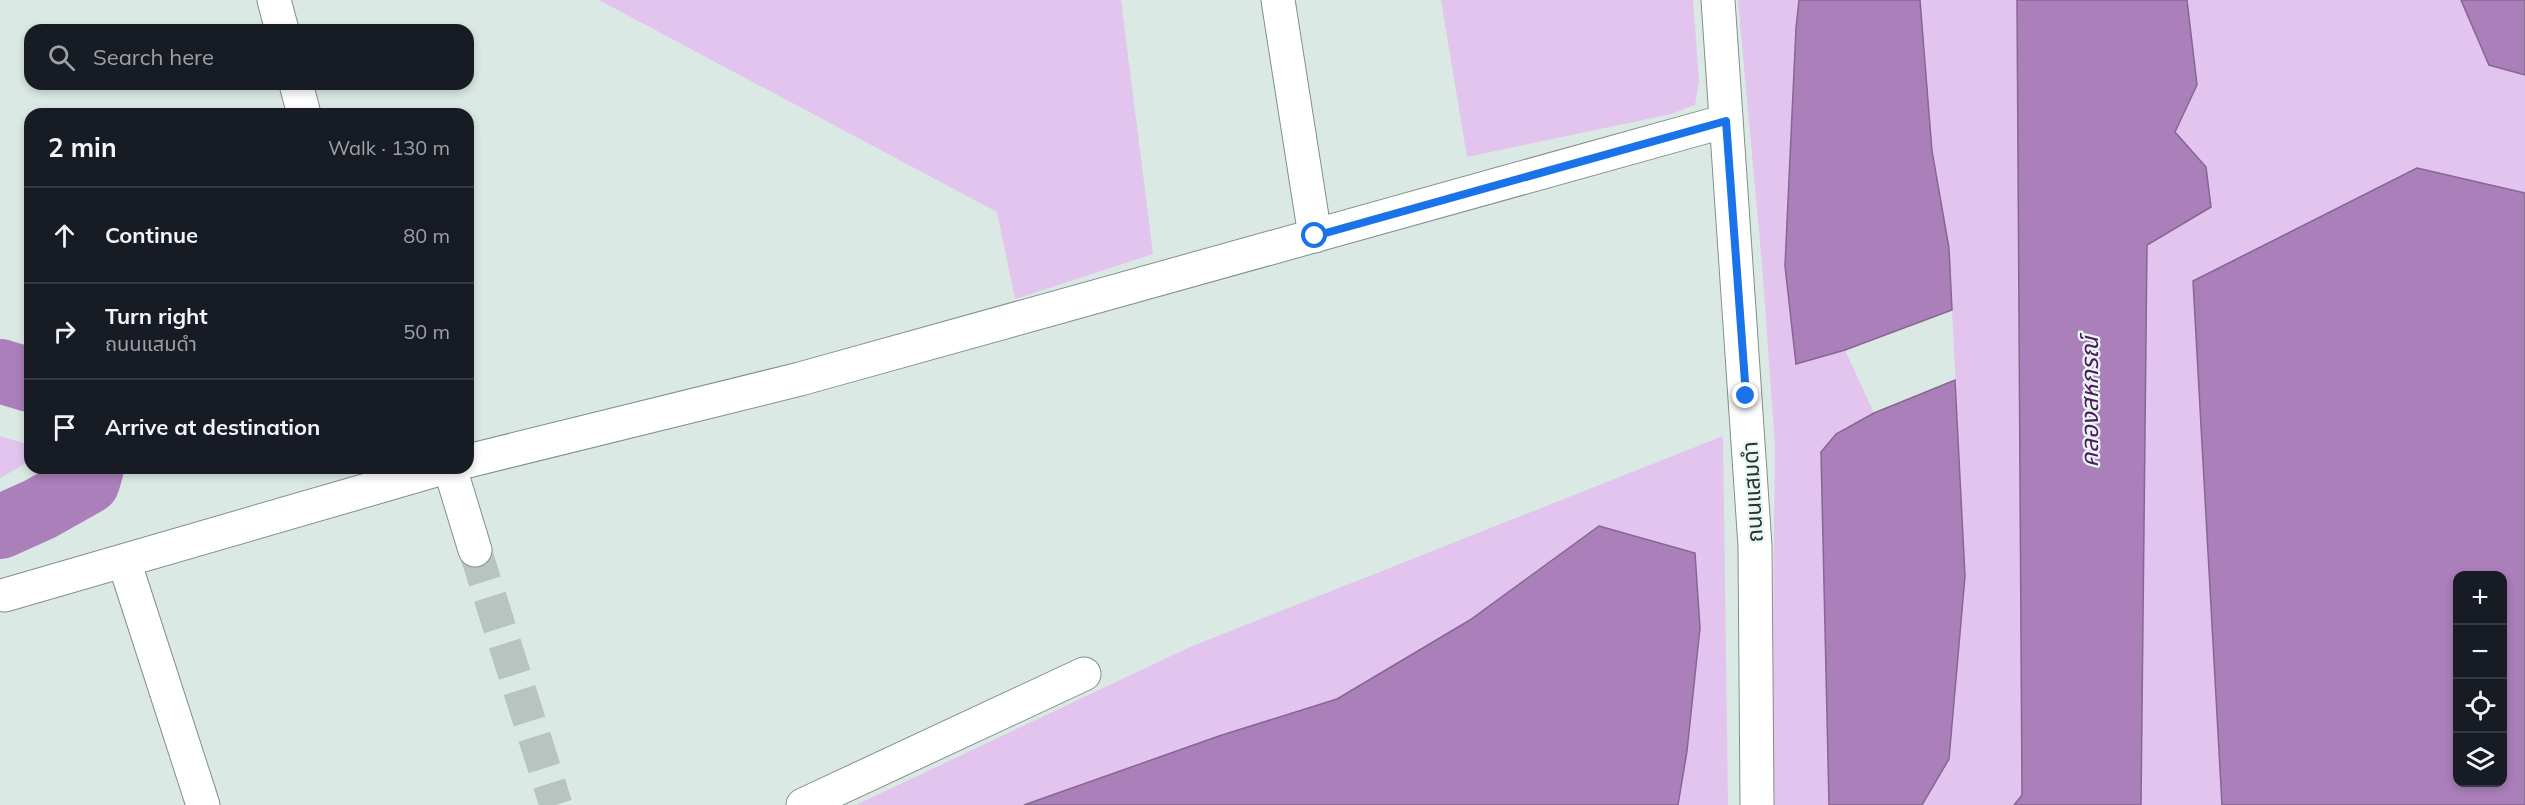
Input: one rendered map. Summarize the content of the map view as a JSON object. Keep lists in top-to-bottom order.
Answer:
{
  "streets": {
    "street": ["ถนนแสมดำ"]
  },
  "water": ["คลองสหกรณ์"],
  "page": {
    "search": "Search here",
    "heading": ["2 min", "Walk · 130 m"],
    "list": [
      ["Continue", "80 m"],
      ["Turn right", "ถนนแสมดำ", "50 m"],
      "Arrive at destination"
    ],
    "map_buttons": ["+", "−"]
  }
}
